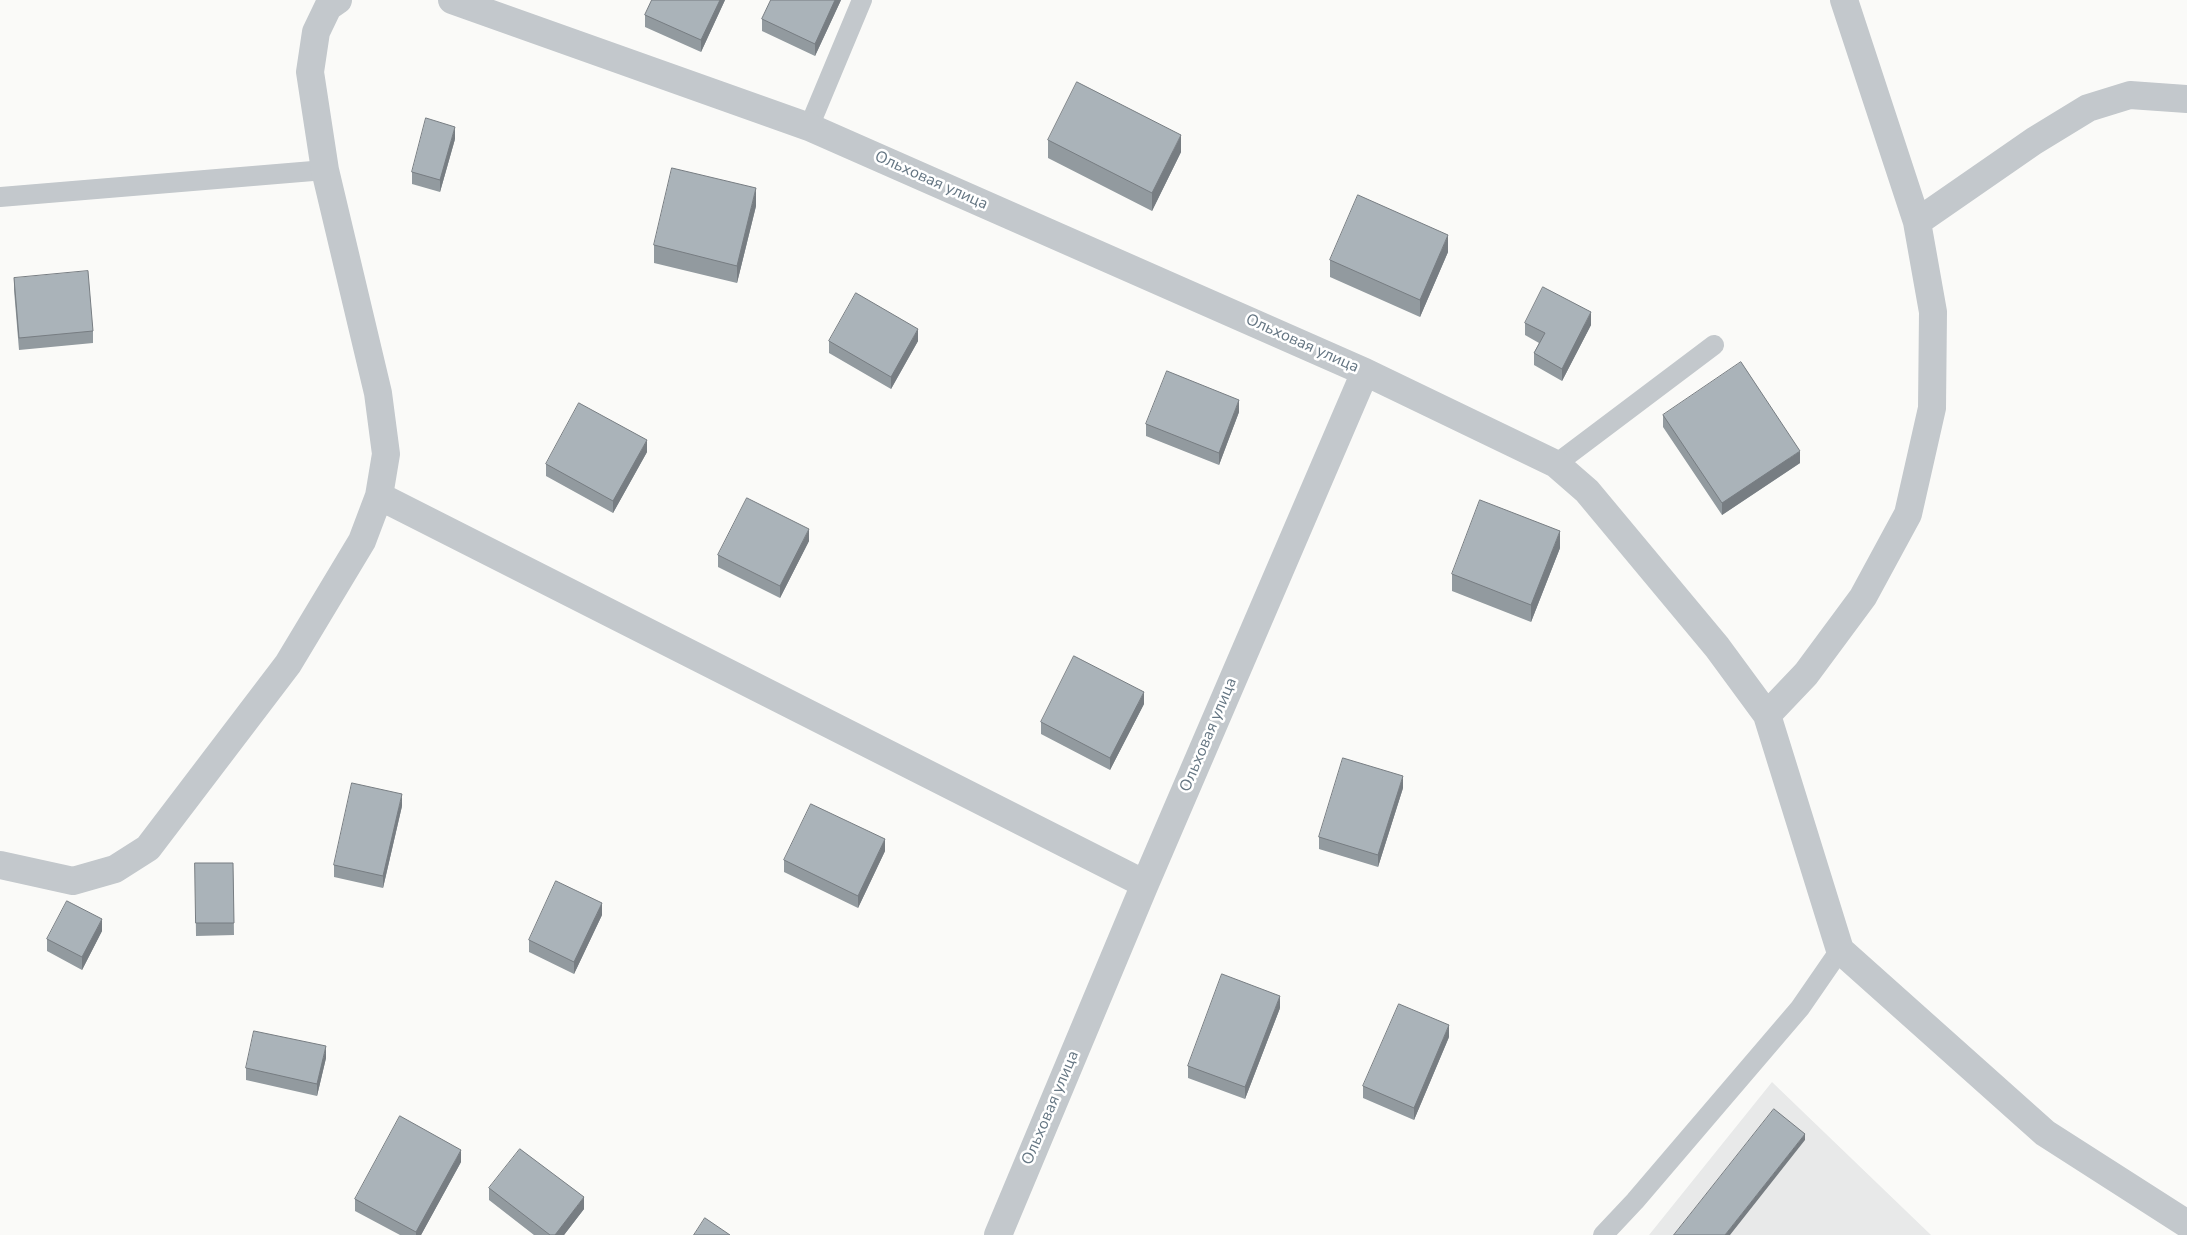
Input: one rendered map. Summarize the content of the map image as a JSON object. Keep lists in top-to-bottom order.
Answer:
{
  "streets": {
    "street": ["Ольховая улица"]
  }
}
